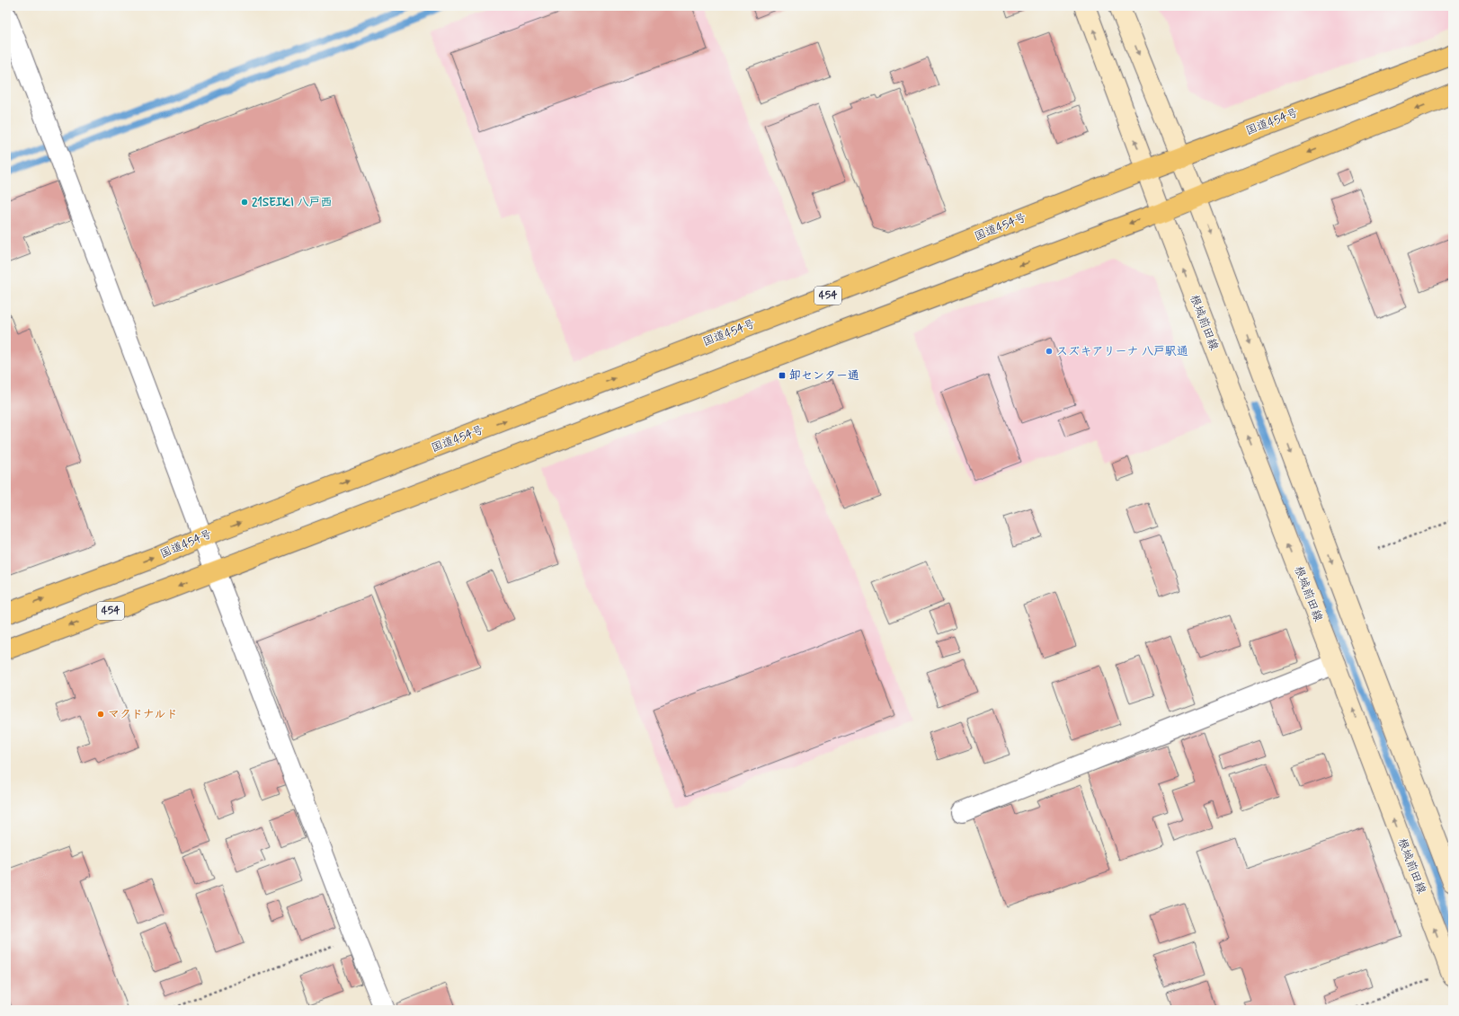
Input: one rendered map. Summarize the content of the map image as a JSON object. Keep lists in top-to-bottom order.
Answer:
{
  "streets": {
    "highway": ["国道454号", "454"],
    "street": ["根城前田線"]
  },
  "crossings": [
    ["国道454号", "根城前田線"],
    ["454", "根城前田線"]
  ],
  "places": {
    "other": ["21SEIKI 八戸西", "スズキアリーナ 八戸駅通", "マクドナルド"],
    "transit": ["卸センター通"]
  }
}
